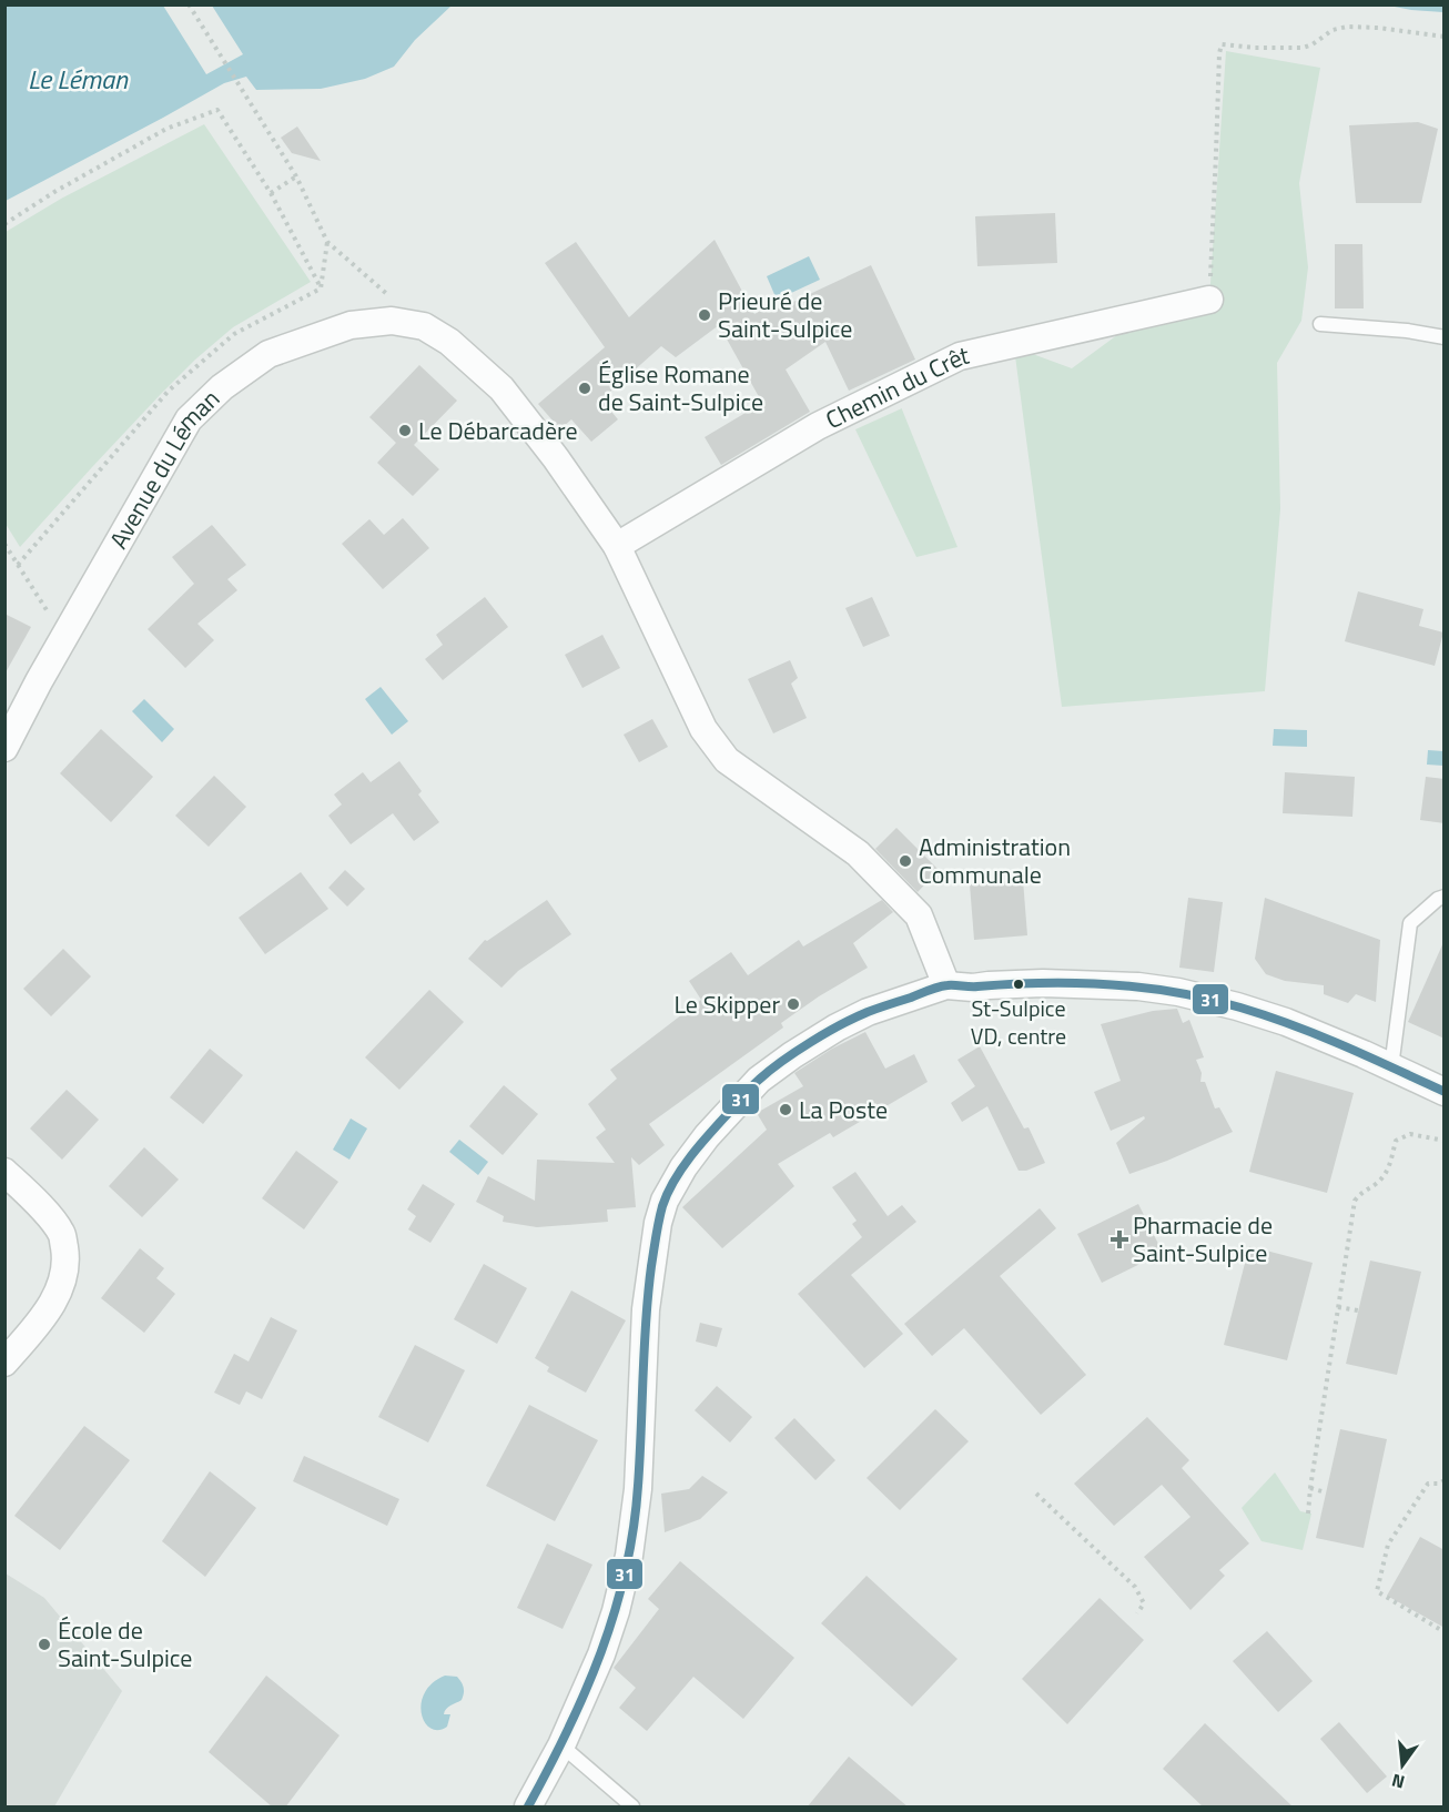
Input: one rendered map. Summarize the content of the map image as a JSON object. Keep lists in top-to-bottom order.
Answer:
{
  "streets": {
    "street": ["Chemin du Crêt", "Avenue du Léman"]
  },
  "water": ["Le Léman"],
  "places": {
    "other": [
      "Prieuré de Saint-Sulpice",
      "Église Romane de Saint-Sulpice",
      "Le Débarcadère",
      "Administration Communale",
      "St-Sulpice VD, centre",
      "Le Skipper",
      "La Poste",
      "École de Saint-Sulpice"
    ],
    "health": ["Pharmacie de Saint-Sulpice"]
  },
  "lines": ["transit line 31"],
  "north": "bottom"
}
